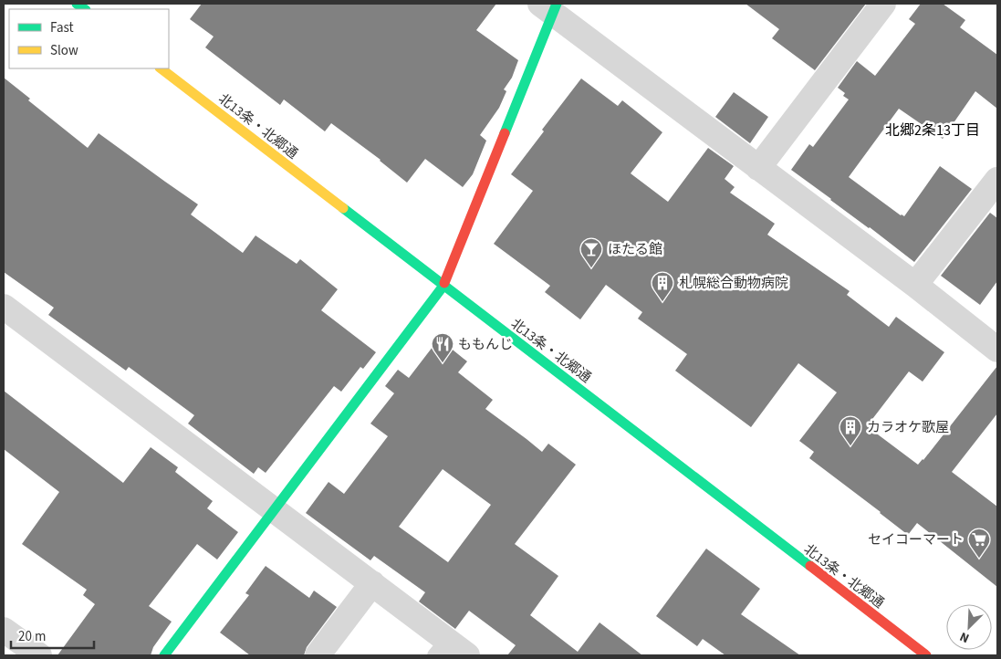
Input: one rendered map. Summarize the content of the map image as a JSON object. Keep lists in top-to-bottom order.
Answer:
{
  "streets": {
    "main road": ["北13条・北郷通"]
  },
  "districts": ["北郷2条13丁目"],
  "places": {
    "bar": ["ほたる館"],
    "building": ["札幌総合動物病院", "カラオケ歌屋"],
    "restaurant": ["ももんじ"],
    "supermarket": ["セイコーマート"]
  },
  "legend": ["Fast", "Slow"],
  "scale_bar": "20 m",
  "north": "bottom left"
}
